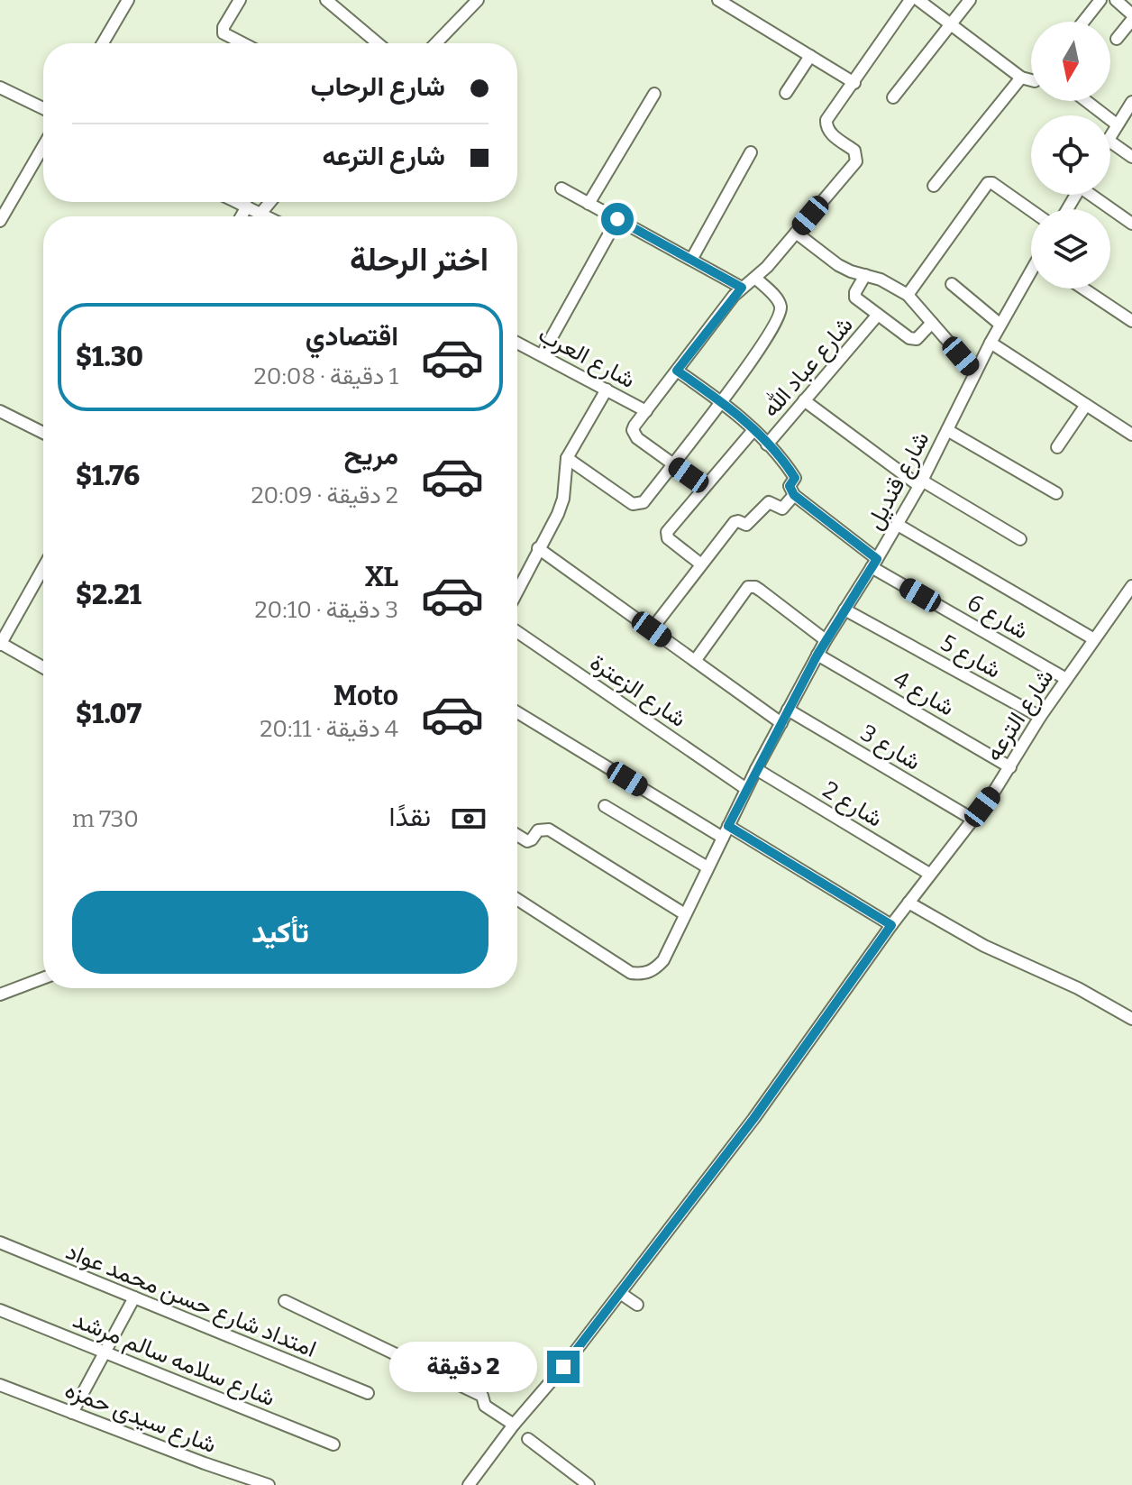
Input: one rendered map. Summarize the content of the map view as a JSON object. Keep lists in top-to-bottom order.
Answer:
{
  "streets": {
    "street": [
      "شارع العرب",
      "شارع عباد الله",
      "شارع قنديل",
      "شارع 6",
      "شارع 5",
      "شارع الزعترة",
      "شارع 4",
      "شارع الترعه",
      "شارع 3",
      "شارع 2",
      "امتداد شارع حسن محمد عواد",
      "شارع سلامه سالم مرشد",
      "شارع سيدى حمزه"
    ]
  },
  "crossings": [
    ["شارع قنديل", "شارع 6"],
    ["شارع قنديل", "شارع 5"],
    ["شارع قنديل", "شارع الزعترة"],
    ["شارع قنديل", "شارع 4"],
    ["شارع قنديل", "شارع 3"],
    ["شارع قنديل", "شارع 2"],
    ["شارع 6", "شارع الترعه"],
    ["شارع 5", "شارع الترعه"],
    ["شارع 4", "شارع الترعه"],
    ["شارع الترعه", "شارع 3"],
    ["شارع الترعه", "شارع 2"]
  ],
  "north": "bottom",
  "page": {
    "banner": ["شارع الرحاب", "شارع الترعه"],
    "heading": "اختر الرحلة",
    "list": [
      {
        "name": "اقتصادي",
        "note": "1 دقيقة · 20:08",
        "value": "$1.30"
      },
      {
        "name": "مريح",
        "note": "2 دقيقة · 20:09",
        "value": "$1.76"
      },
      {
        "name": "XL",
        "note": "3 دقيقة · 20:10",
        "value": "$2.21"
      },
      {
        "name": "Moto",
        "note": "4 دقيقة · 20:11",
        "value": "$1.07"
      }
    ],
    "pay": ["نقدًا", "730 m"],
    "buttons": "تأكيد",
    "bubble": "2 دقيقة"
  }
}
